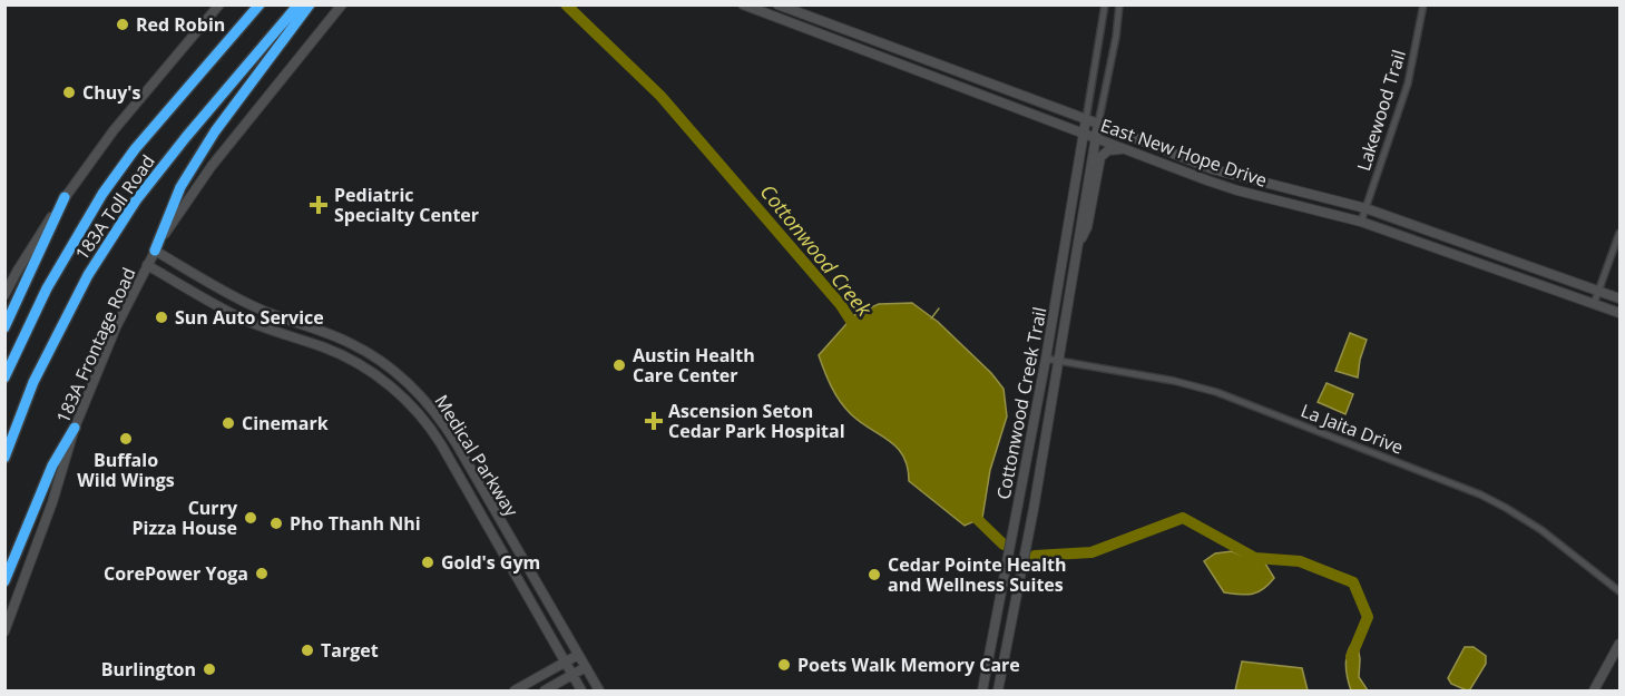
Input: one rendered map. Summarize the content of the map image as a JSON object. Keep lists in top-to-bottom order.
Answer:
{
  "streets": {
    "highway": ["183A Toll Road"],
    "street": [
      "Lakewood Trail",
      "East New Hope Drive",
      "183A Frontage Road",
      "Cottonwood Creek Trail",
      "La Jaita Drive",
      "Medical Parkway"
    ]
  },
  "crossings": [
    ["Lakewood Trail", "East New Hope Drive"],
    ["East New Hope Drive", "Cottonwood Creek Trail"],
    ["183A Frontage Road", "Medical Parkway"],
    ["Cottonwood Creek Trail", "La Jaita Drive"]
  ],
  "water": ["Cottonwood Creek"],
  "places": {
    "other": [
      "Red Robin",
      "Chuy's",
      "Sun Auto Service",
      "Austin Health Care Center",
      "Cinemark",
      "Buffalo Wild Wings",
      "Curry Pizza House",
      "Pho Thanh Nhi",
      "Gold's Gym",
      "CorePower Yoga",
      "Cedar Pointe Health and Wellness Suites",
      "Target",
      "Poets Walk Memory Care",
      "Burlington"
    ],
    "health": ["Pediatric Specialty Center", "Ascension Seton Cedar Park Hospital"]
  }
}
